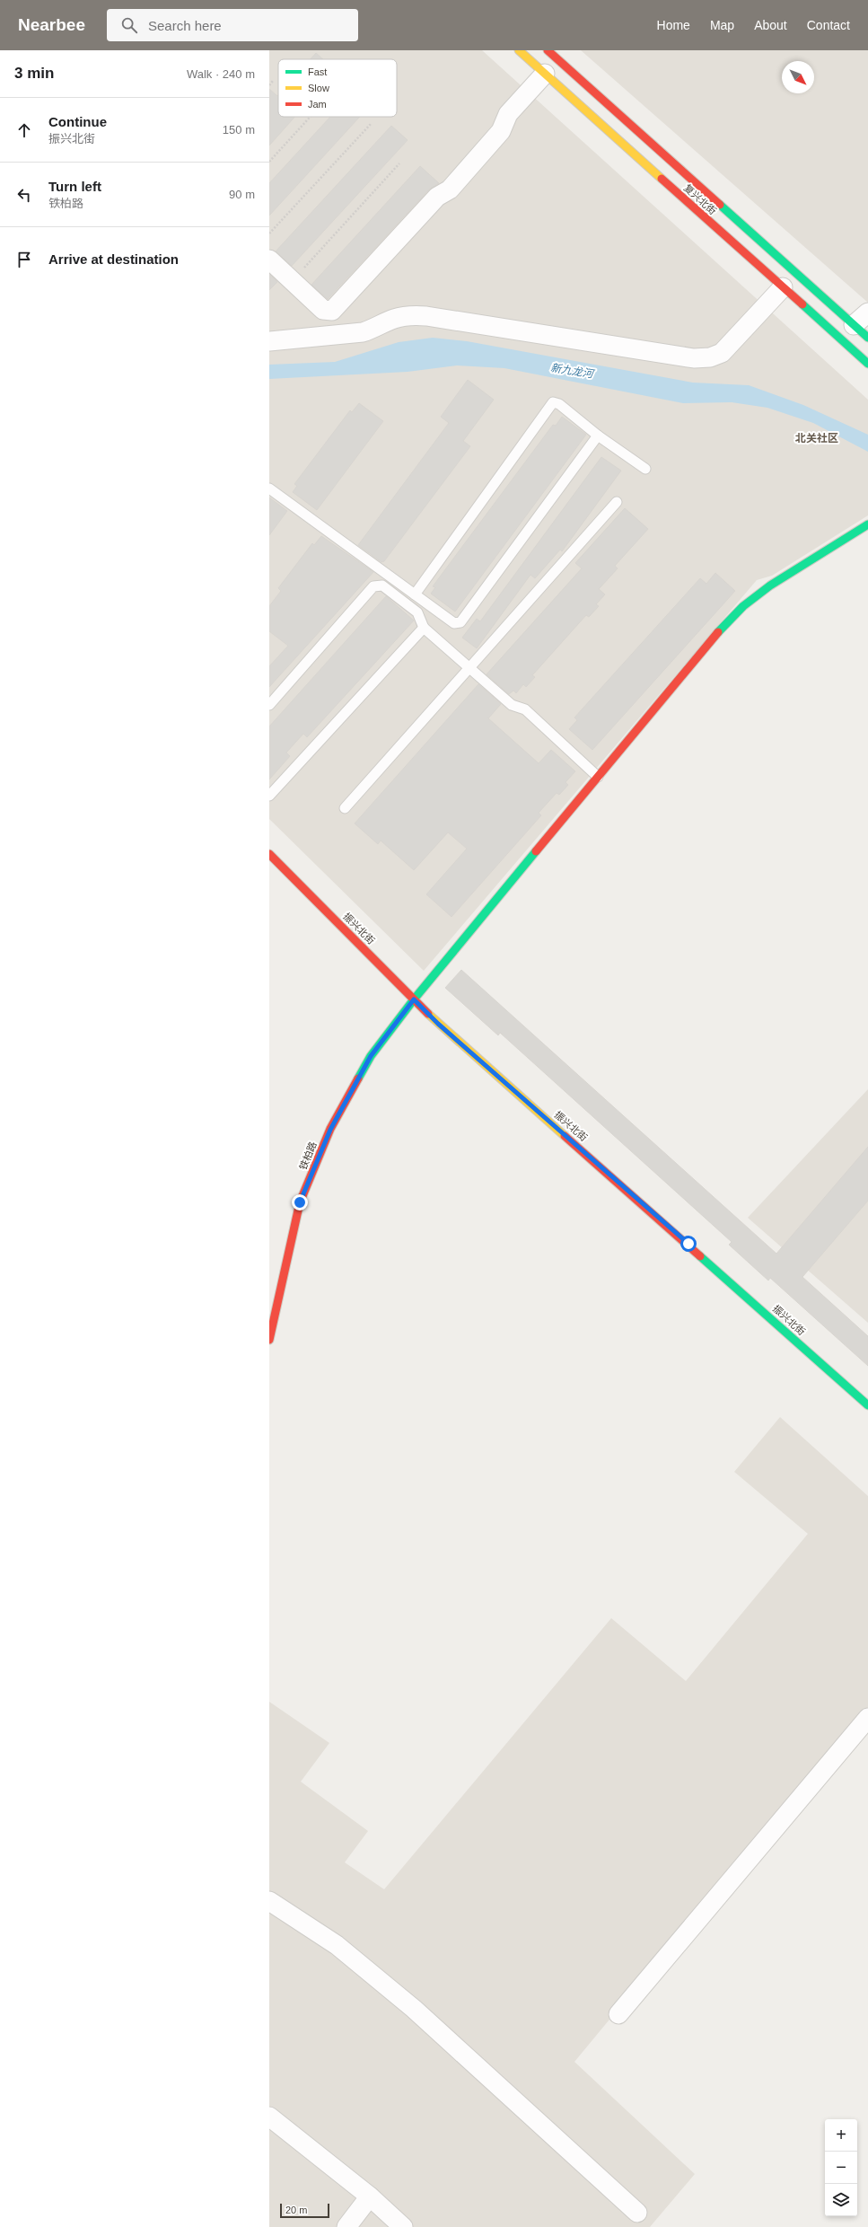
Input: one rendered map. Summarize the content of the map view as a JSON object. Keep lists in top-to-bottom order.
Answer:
{
  "streets": {
    "street": ["复兴北街", "振兴北街", "铁柏路"]
  },
  "crossings": [
    ["振兴北街", "铁柏路"]
  ],
  "districts": ["北关社区"],
  "water": ["新九龙河"],
  "legend": ["Fast", "Slow", "Jam"],
  "scale_bar": "20 m",
  "north": "bottom right",
  "page": {
    "header": "Nearbee",
    "search": "Search here",
    "nav": [
      "Home",
      "Map",
      "About",
      "Contact"
    ],
    "heading": ["3 min", "Walk · 240 m"],
    "list": [
      ["Continue", "振兴北街", "150 m"],
      ["Turn left", "铁柏路", "90 m"],
      "Arrive at destination"
    ],
    "map_buttons": ["+", "−"],
    "scale": "20 m"
  }
}
